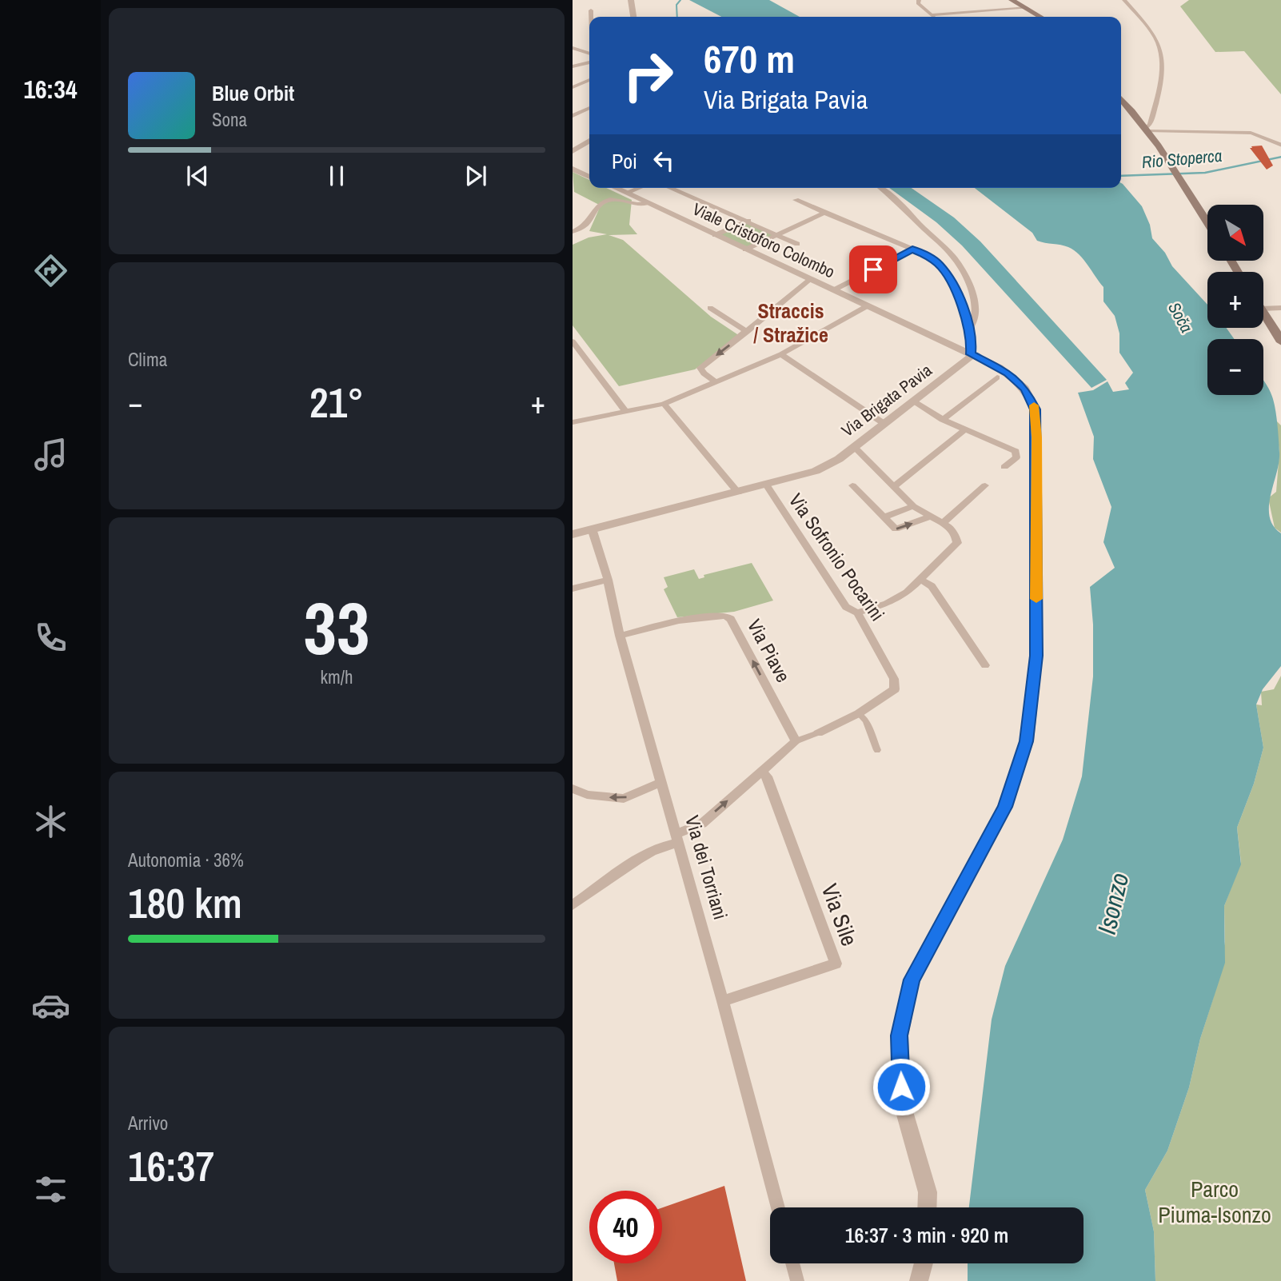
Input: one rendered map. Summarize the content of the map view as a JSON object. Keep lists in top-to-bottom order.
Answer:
{
  "streets": {
    "street": [
      "Viale Cristoforo Colombo",
      "Via Brigata Pavia",
      "Via Sofronio Pocarini",
      "Via Piave",
      "Via dei Torriani",
      "Via Sile"
    ]
  },
  "crossings": [
    ["Viale Cristoforo Colombo", "Via Brigata Pavia"],
    ["Via Brigata Pavia", "Via Sofronio Pocarini"],
    ["Via Brigata Pavia", "Via dei Torriani"],
    ["Via Piave", "Via dei Torriani"],
    ["Via dei Torriani", "Via Sile"]
  ],
  "one_way": ["Via Piave"],
  "districts": ["Straccis / Stražice"],
  "water": ["Rio Stoperca", "Soča", "Isonzo"],
  "parks": ["Parco Piuma-Isonzo"],
  "north": "bottom right",
  "page": {
    "tabs": "16:34",
    "turn": ["670 m", "Via Brigata Pavia"],
    "song": ["Blue Orbit", "Sona"],
    "then": "Poi",
    "map_buttons": ["+", "−"],
    "tile": [
      "Clima",
      ["33", "km/h"],
      ["Autonomia · 36%", "180 km"],
      ["Arrivo", "16:37"]
    ],
    "heat": ["−", "21°", "+"],
    "limit": "40",
    "trip": "16:37 · 3 min · 920 m"
  }
}
